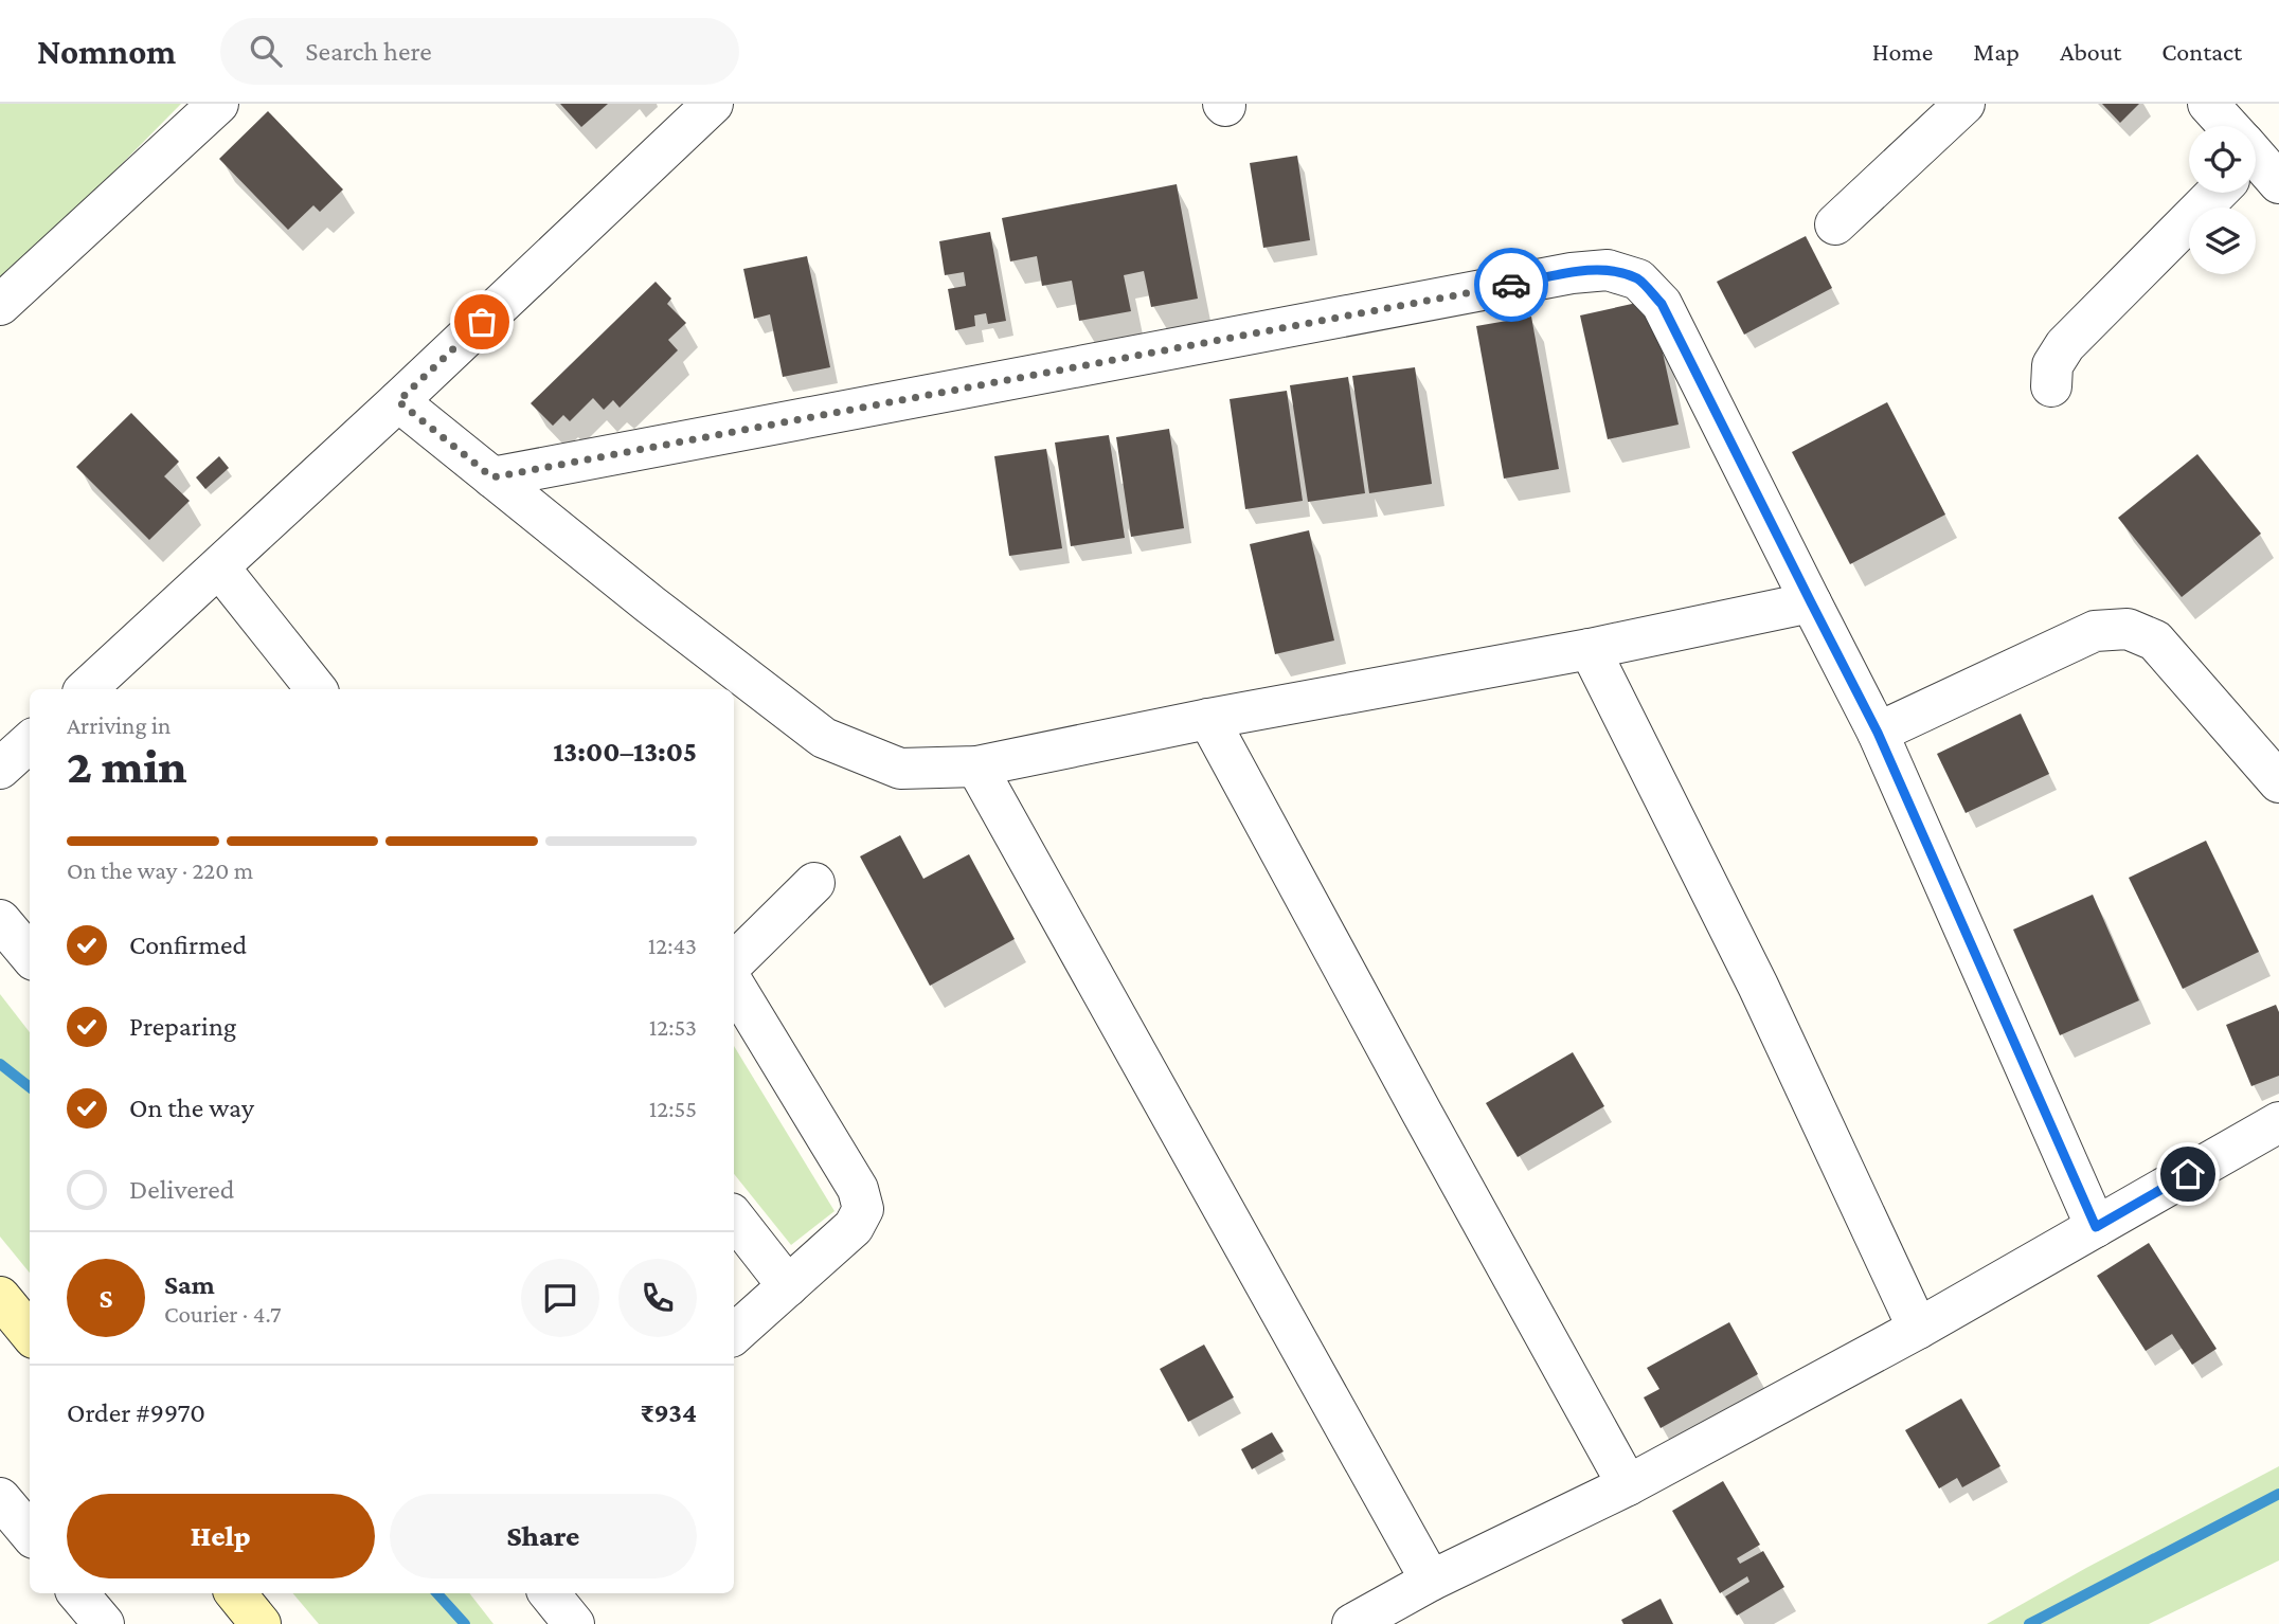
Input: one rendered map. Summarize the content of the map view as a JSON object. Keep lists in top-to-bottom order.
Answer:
{
  "page": {
    "header": "Nomnom",
    "search": "Search here",
    "nav": [
      "Home",
      "Map",
      "About",
      "Contact"
    ],
    "heading": ["2 min", "Arriving in", "13:00–13:05"],
    "panel": [
      "Sam",
      "Courier · 4.7",
      "Order #9970",
      "₹934"
    ],
    "bar": "On the way · 220 m",
    "list": [
      ["Confirmed", "12:43"],
      ["Preparing", "12:53"],
      ["On the way", "12:55"],
      "Delivered"
    ],
    "round": "S",
    "buttons": ["Help", "Share"]
  }
}
